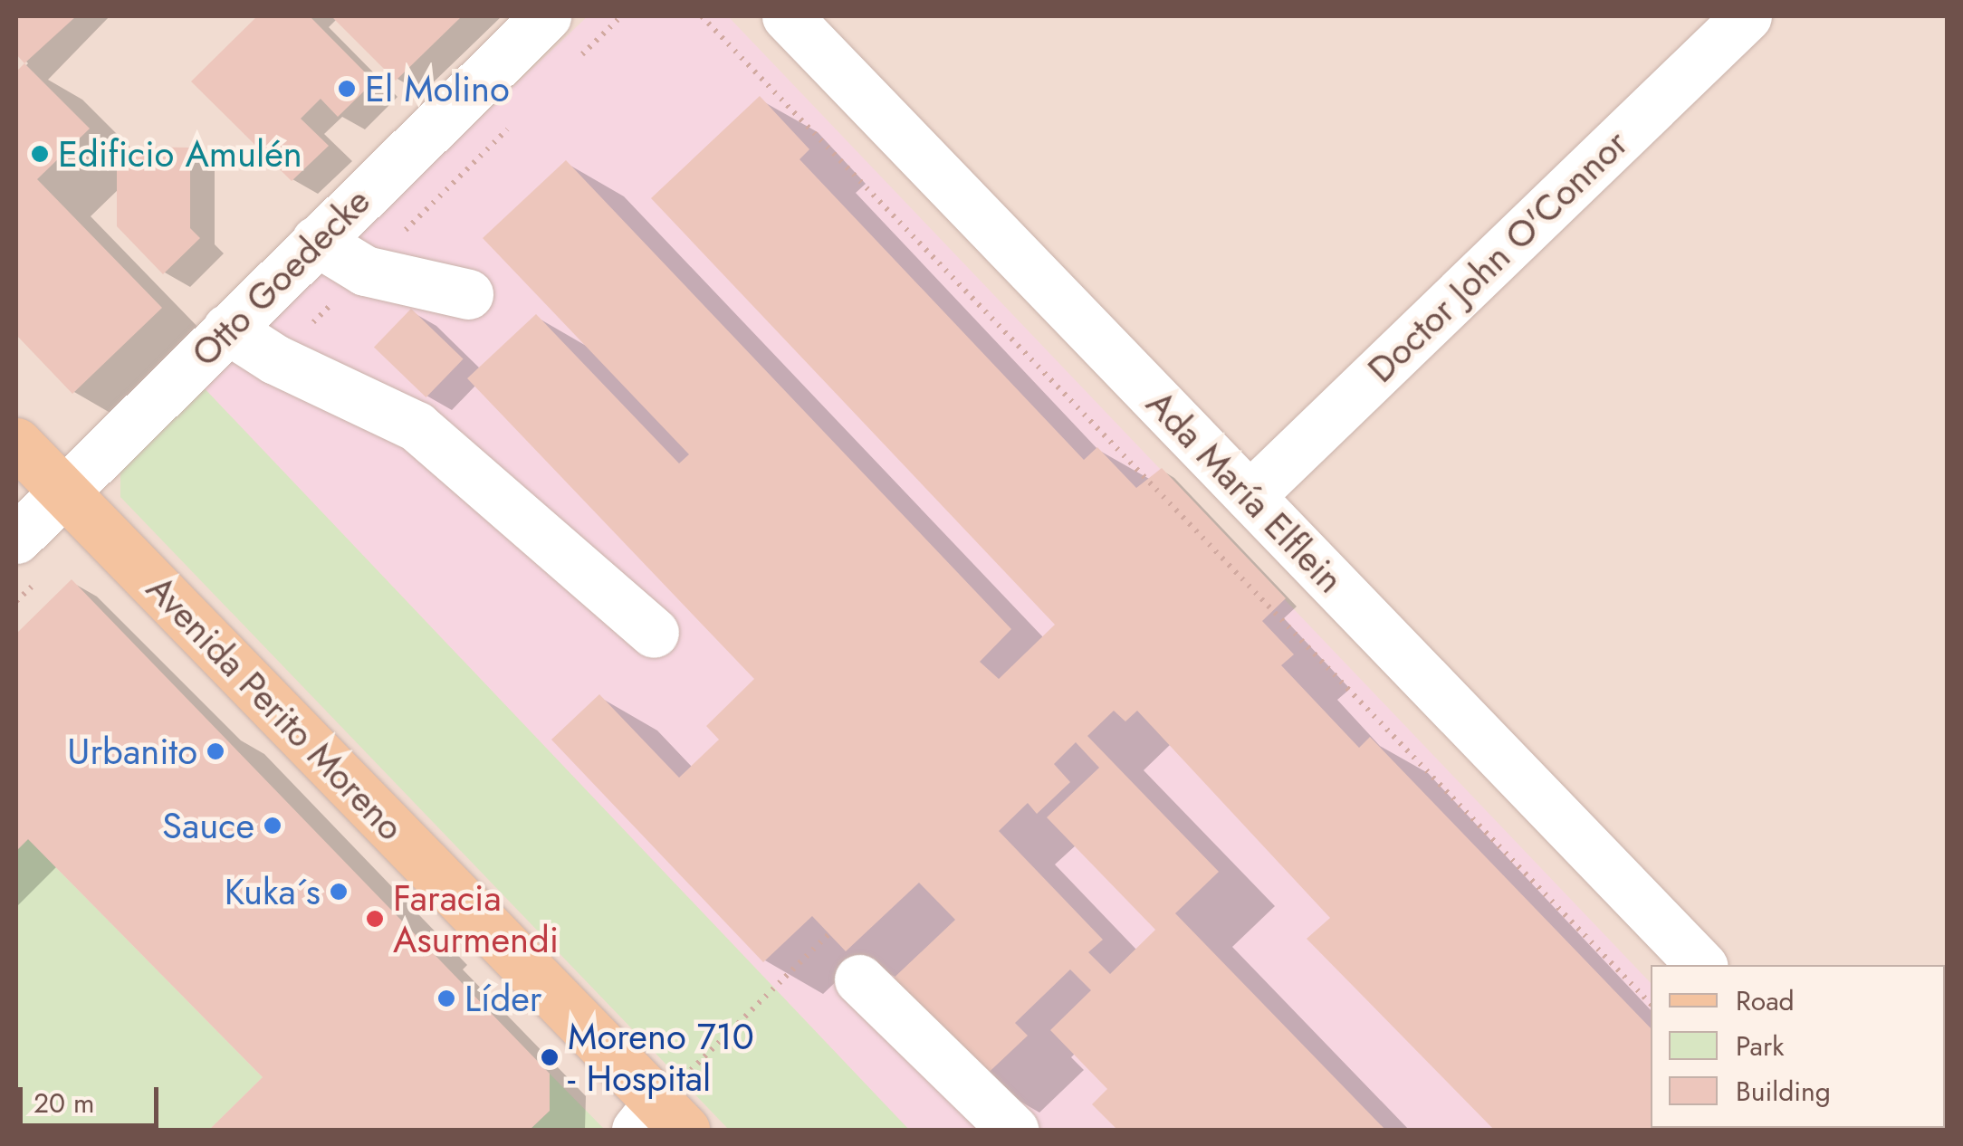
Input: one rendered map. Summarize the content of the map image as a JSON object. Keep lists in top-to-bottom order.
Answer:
{
  "streets": {
    "main road": ["Avenida Perito Moreno"],
    "street": ["Doctor John O'Connor", "Otto Goedecke", "Ada María Elflein"]
  },
  "crossings": [
    ["Doctor John O'Connor", "Ada María Elflein"],
    ["Otto Goedecke", "Avenida Perito Moreno"]
  ],
  "places": [
    "El Molino",
    "Edificio Amulén",
    "Urbanito",
    "Sauce",
    "Kuka´s",
    "Faracia Asurmendi",
    "Líder",
    "Moreno 710 - Hospital"
  ],
  "legend": ["Road", "Park", "Building"],
  "scale_bar": "20 m"
}
